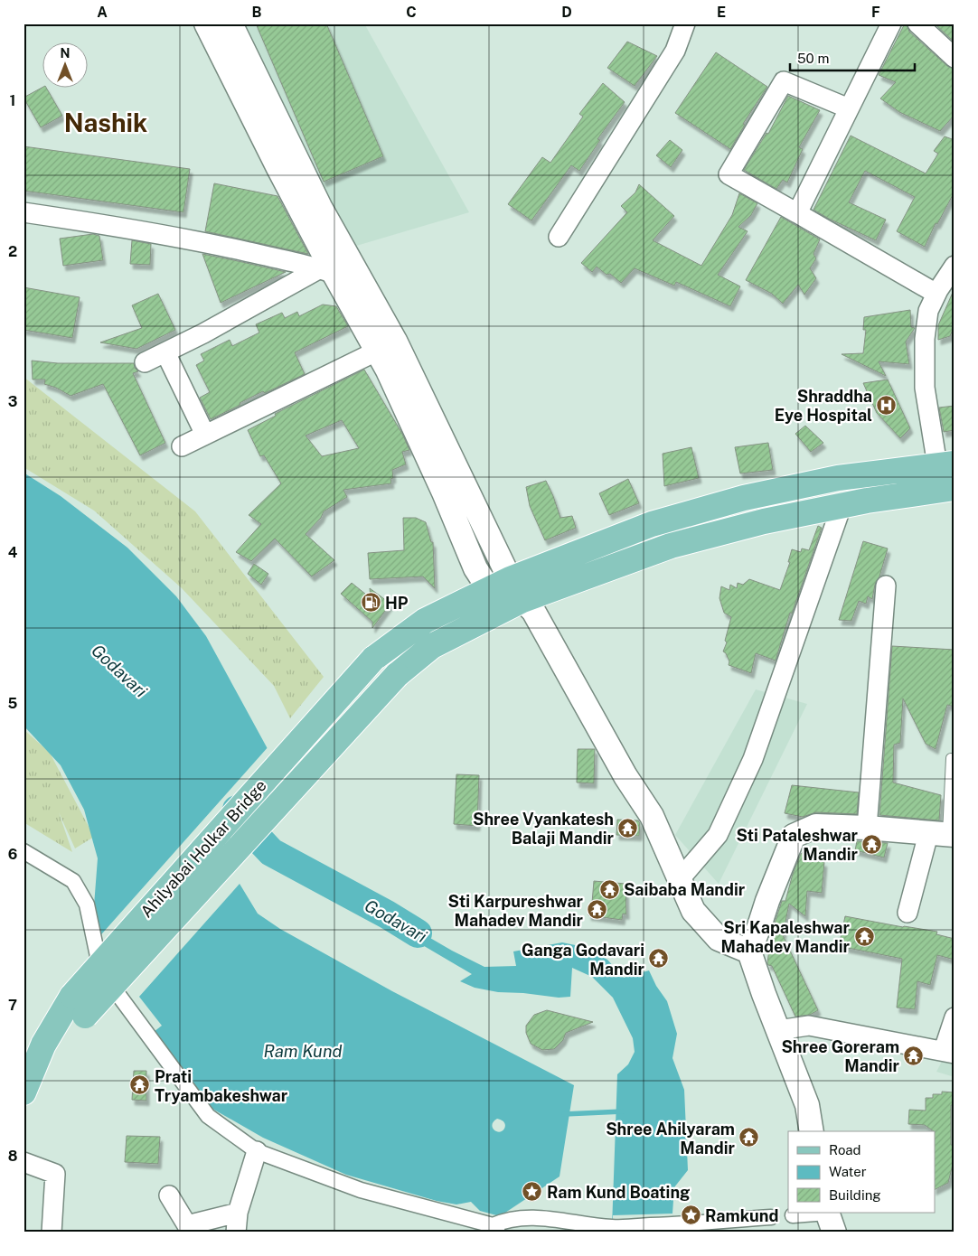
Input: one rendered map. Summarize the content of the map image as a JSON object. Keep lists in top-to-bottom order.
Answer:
{
  "streets": {
    "main road": ["Ahilyabai Holkar Bridge"]
  },
  "districts": ["Nashik"],
  "water": ["Godavari", "Ram Kund"],
  "places": {
    "hospital": ["Shraddha Eye Hospital"],
    "fuel station": ["HP"],
    "temple": [
      "Shree Vyankatesh Balaji Mandir",
      "Sti Pataleshwar Mandir",
      "Saibaba Mandir",
      "Sti Karpureshwar Mahadev Mandir",
      "Sri Kapaleshwar Mahadev Mandir",
      "Ganga Godavari Mandir",
      "Shree Goreram Mandir",
      "Prati Tryambakeshwar",
      "Shree Ahilyaram Mandir"
    ],
    "place": ["Ram Kund Boating", "Ramkund"]
  },
  "legend": ["Road", "Water", "Building"],
  "scale_bar": "50 m",
  "north": "top",
  "grid": {
    "columns": [
      "A",
      "B",
      "C",
      "D",
      "E",
      "F"
    ],
    "rows": [
      "1",
      "2",
      "3",
      "4",
      "5",
      "6",
      "7",
      "8"
    ]
  }
}
